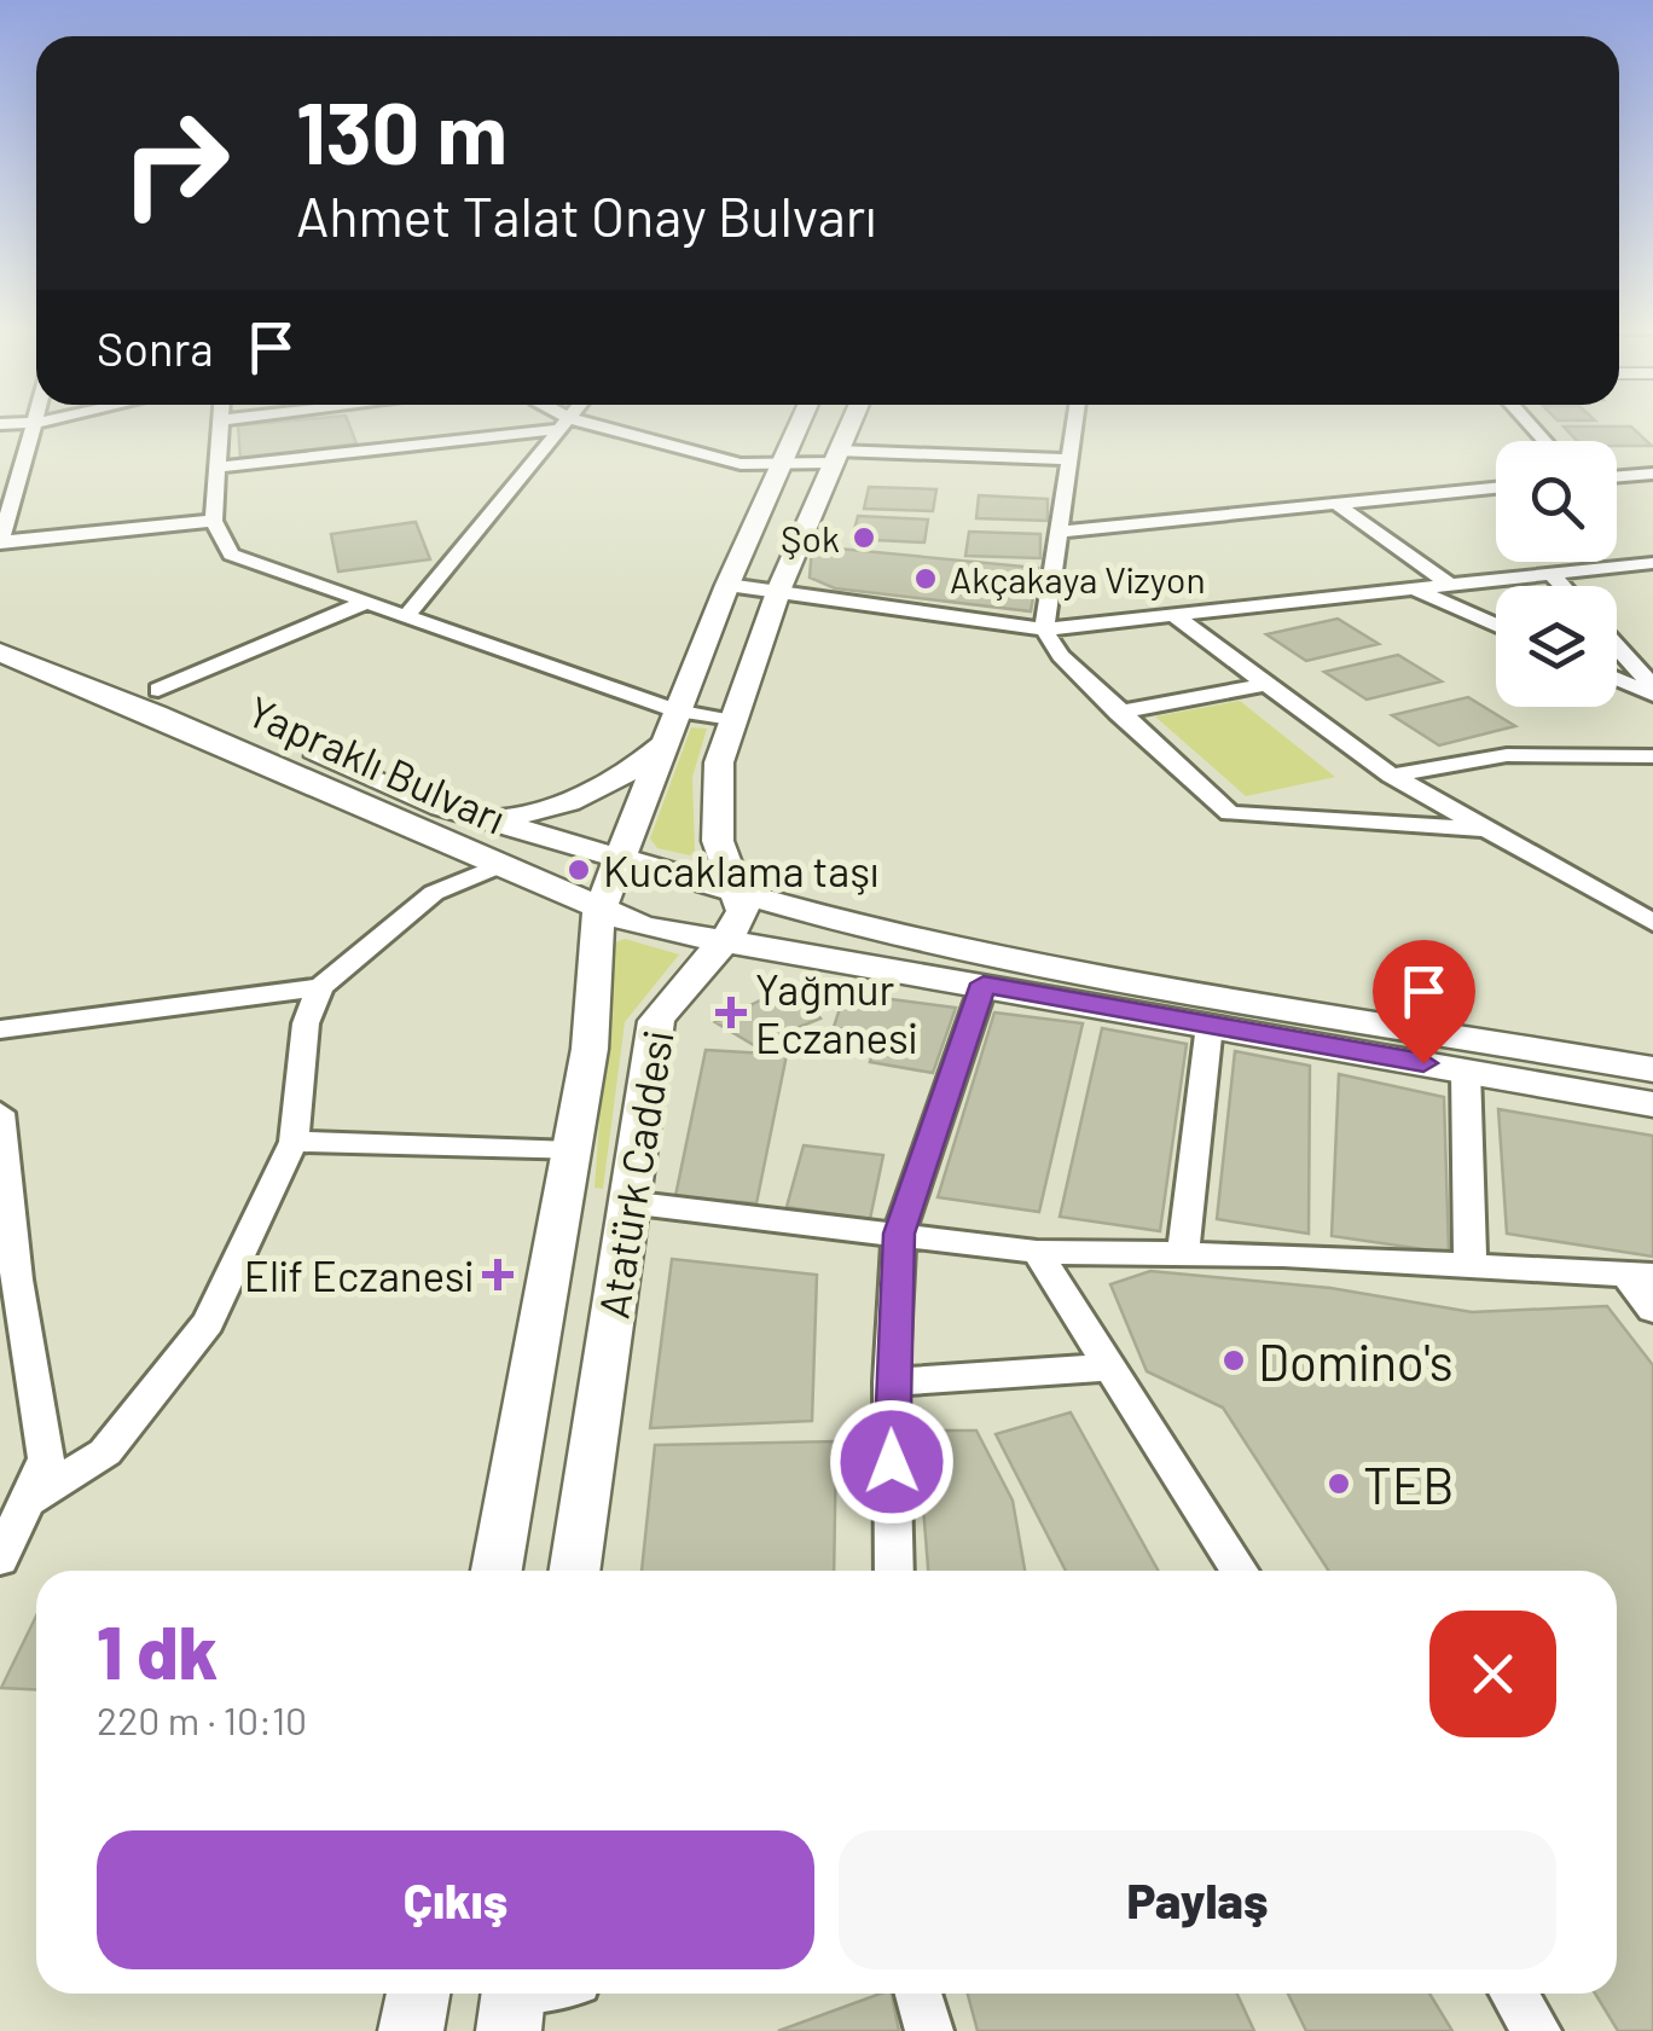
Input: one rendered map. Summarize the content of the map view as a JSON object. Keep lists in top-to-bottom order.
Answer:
{
  "streets": {
    "main road": ["Yapraklı Bulvarı", "Atatürk Caddesi"]
  },
  "crossings": [
    ["Yapraklı Bulvarı", "Atatürk Caddesi"]
  ],
  "places": {
    "other": [
      "Şok",
      "Akçakaya Vizyon",
      "Kucaklama taşı",
      "Domino's",
      "TEB"
    ],
    "health": ["Yağmur Eczanesi", "Elif Eczanesi"]
  },
  "page": {
    "turn": ["130 m", "Ahmet Talat Onay Bulvarı"],
    "then": "Sonra",
    "heading": ["1 dk", "220 m · 10:10"],
    "buttons": ["Çıkış", "Paylaş"]
  }
}
